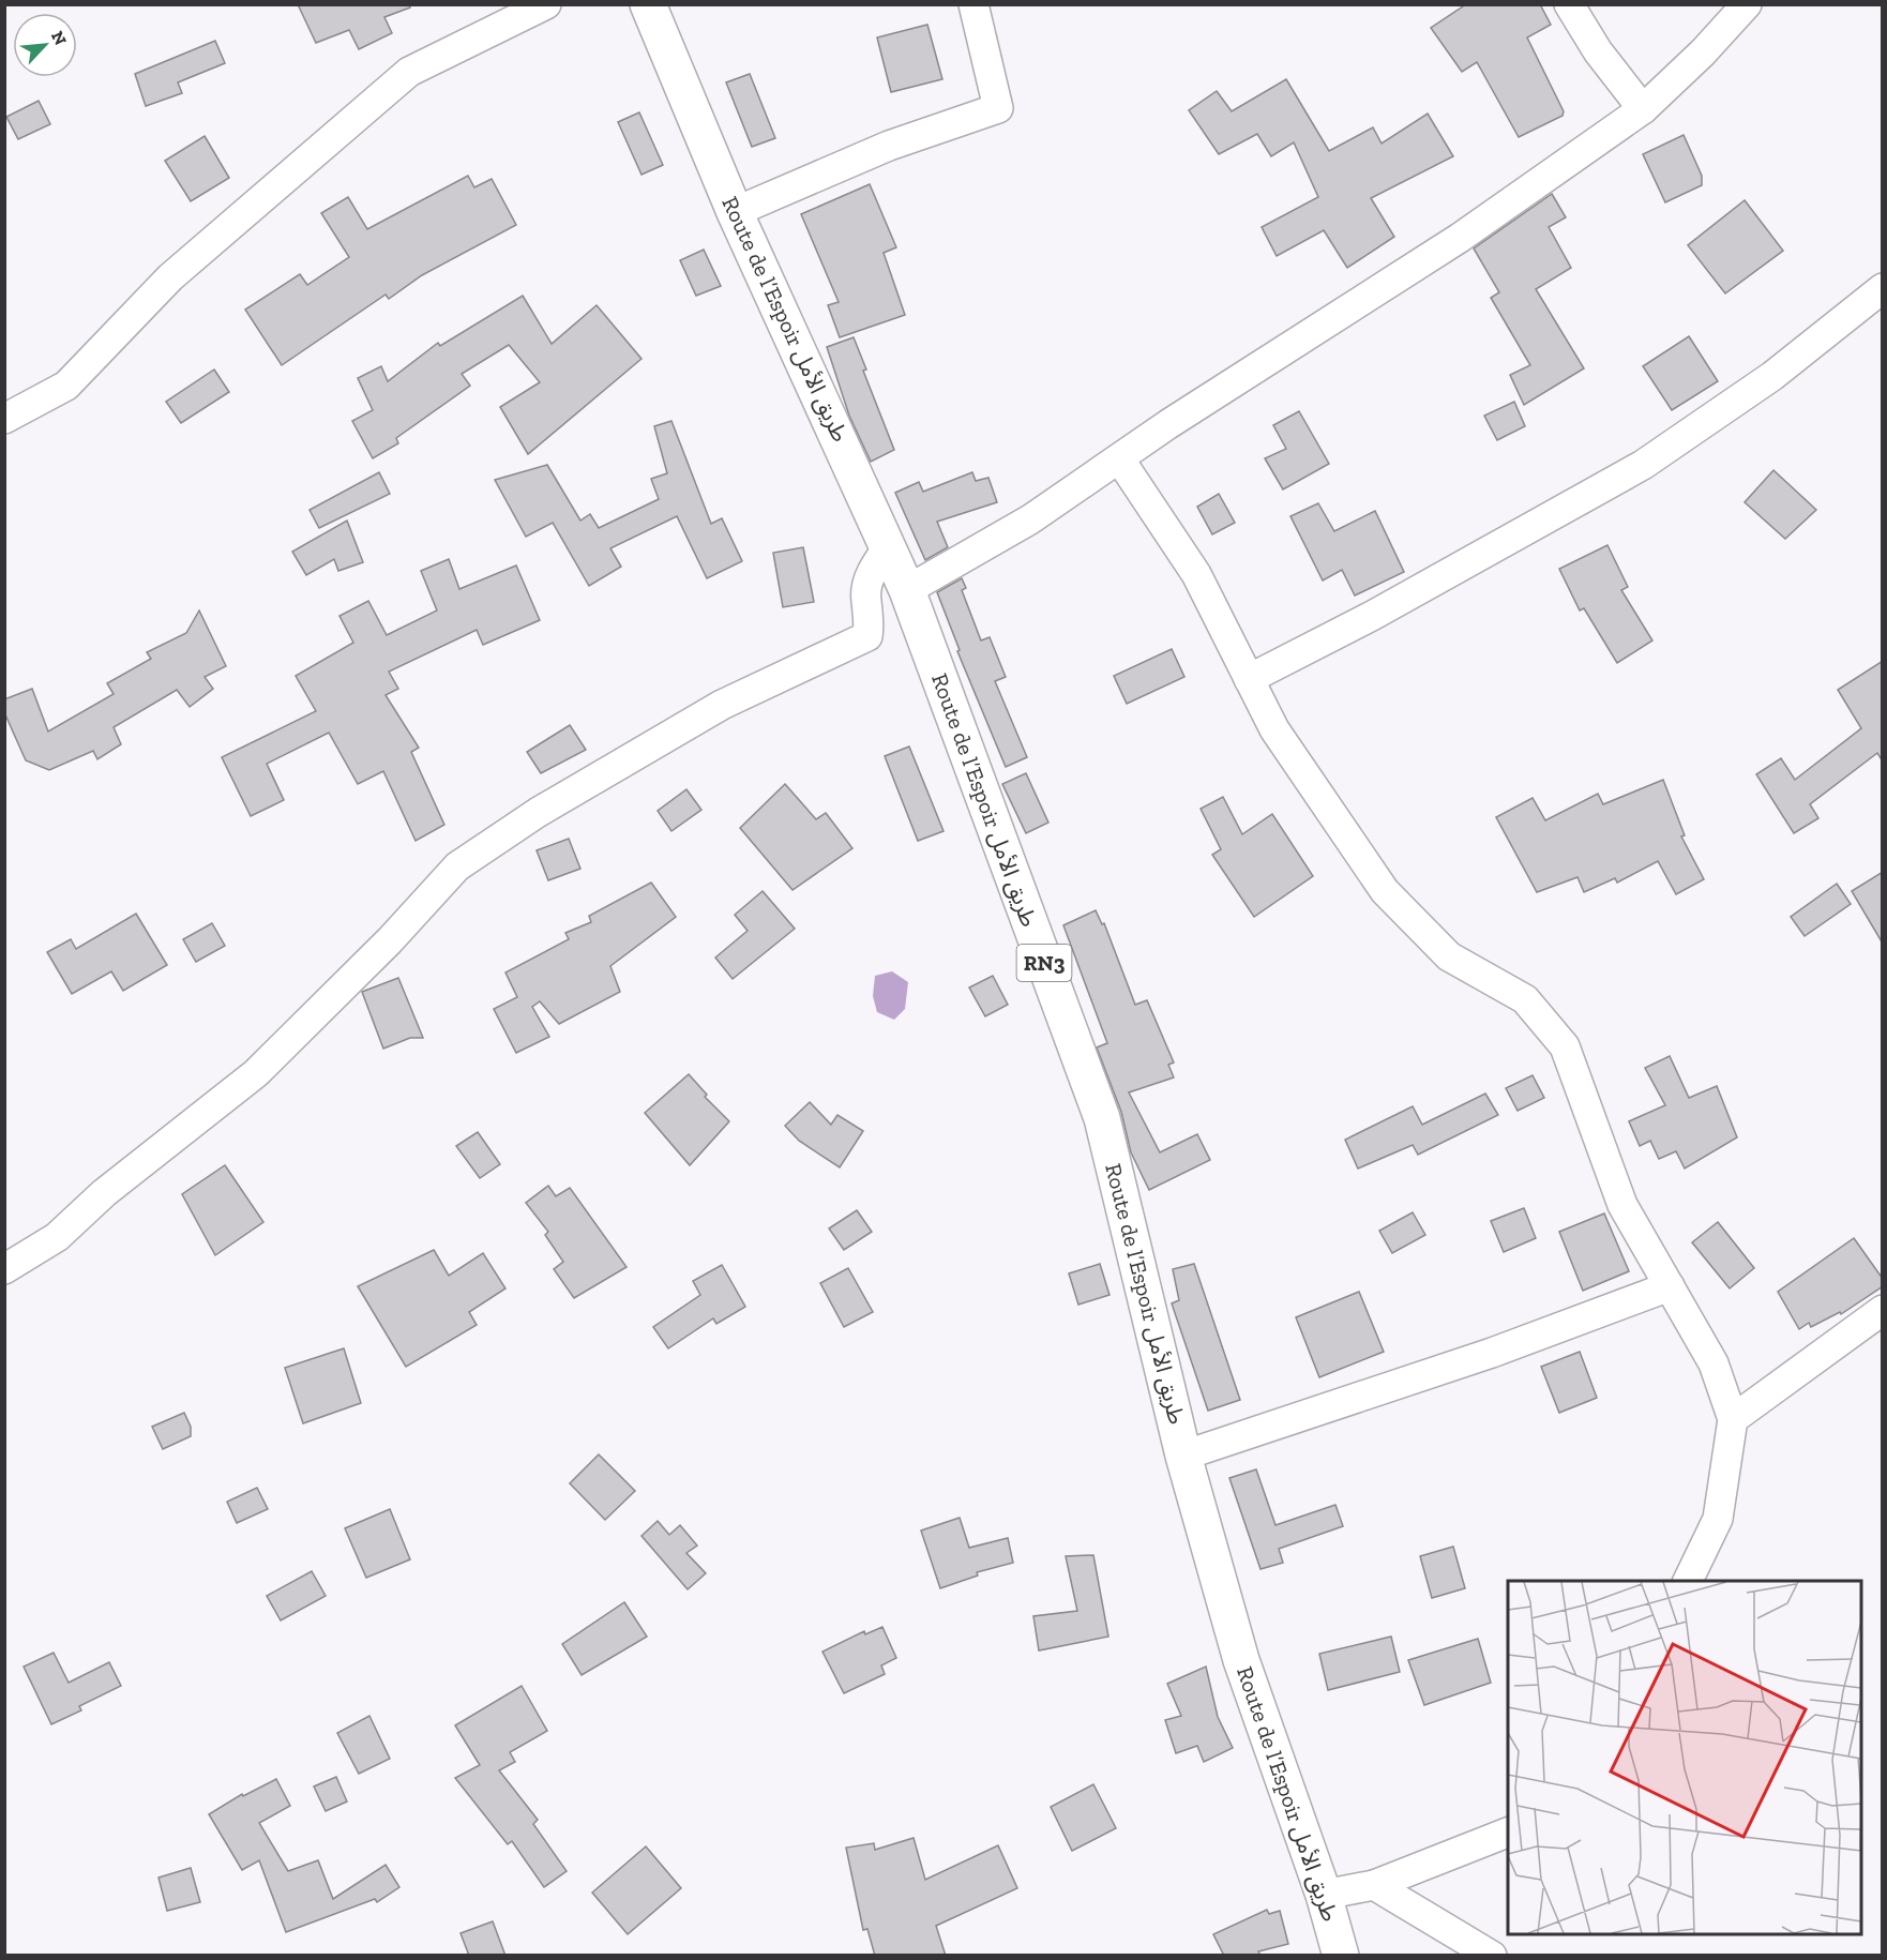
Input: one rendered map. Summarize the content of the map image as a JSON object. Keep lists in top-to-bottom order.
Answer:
{
  "streets": {
    "highway": ["Route de l’Espoir طريق الأمل", "RN3"]
  },
  "north": "top right"
}
